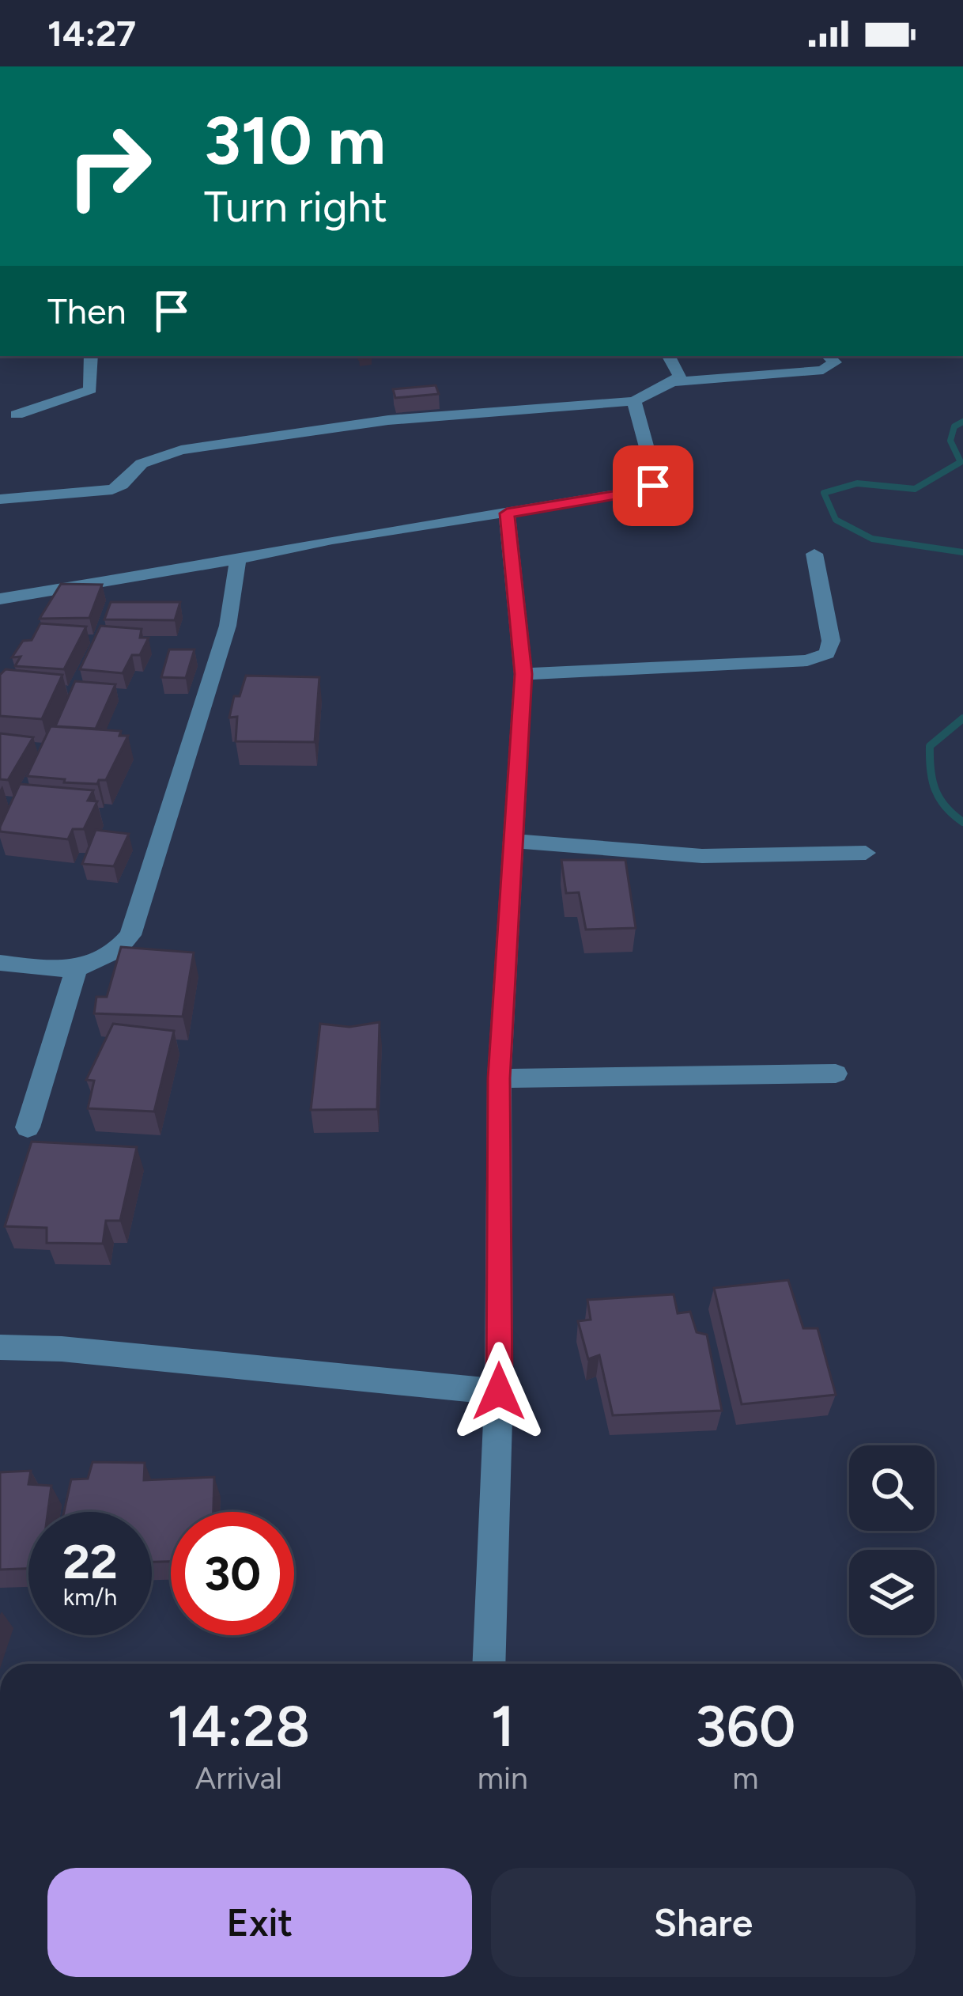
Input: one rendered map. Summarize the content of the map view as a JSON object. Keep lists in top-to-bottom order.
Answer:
{
  "page": {
    "status": "14:27",
    "turn": ["310 m", "Turn right"],
    "then": "Then",
    "speed": "22 km/h",
    "limit": "30",
    "eta": [
      "14:28",
      "Arrival",
      "1",
      "min",
      "360",
      "m"
    ],
    "buttons": ["Exit", "Share"]
  }
}
